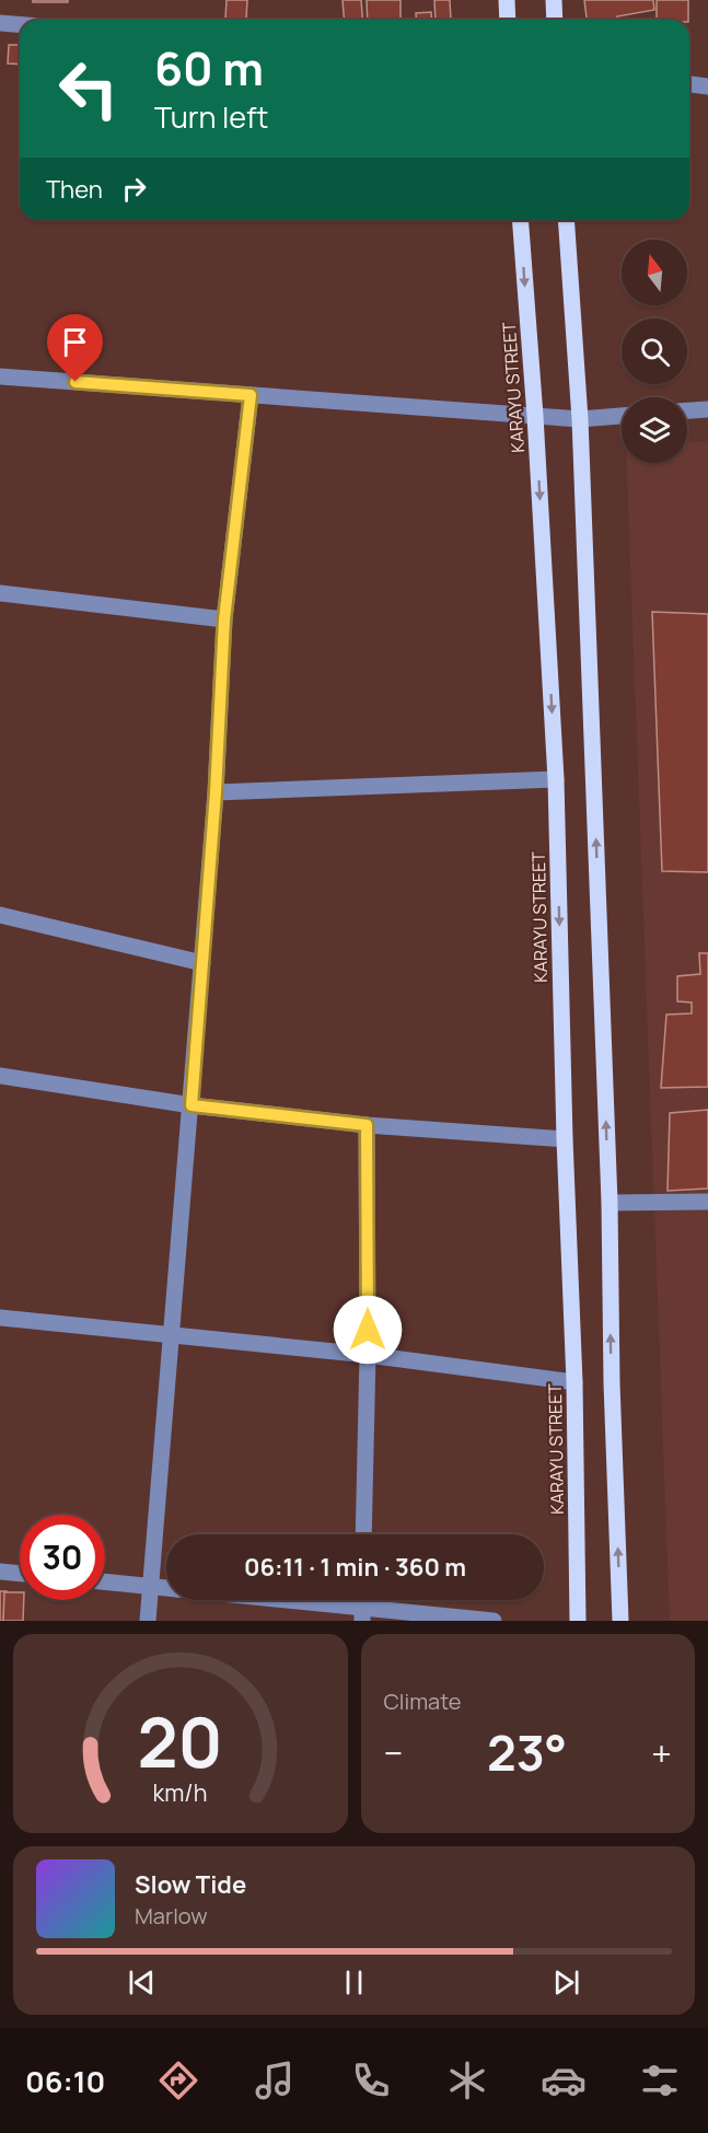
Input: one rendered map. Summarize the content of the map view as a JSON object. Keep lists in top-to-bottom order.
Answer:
{
  "streets": {
    "main road": ["KARAYU STREET"]
  },
  "north": "top",
  "page": {
    "turn": ["60 m", "Turn left"],
    "then": "Then",
    "limit": "30",
    "trip": "06:11 · 1 min · 360 m",
    "tile": "Climate",
    "heat": ["−", "23°", "+"],
    "song": ["Slow Tide", "Marlow"],
    "tabs": "06:10",
    "gauge": ["20", "km/h"]
  }
}
